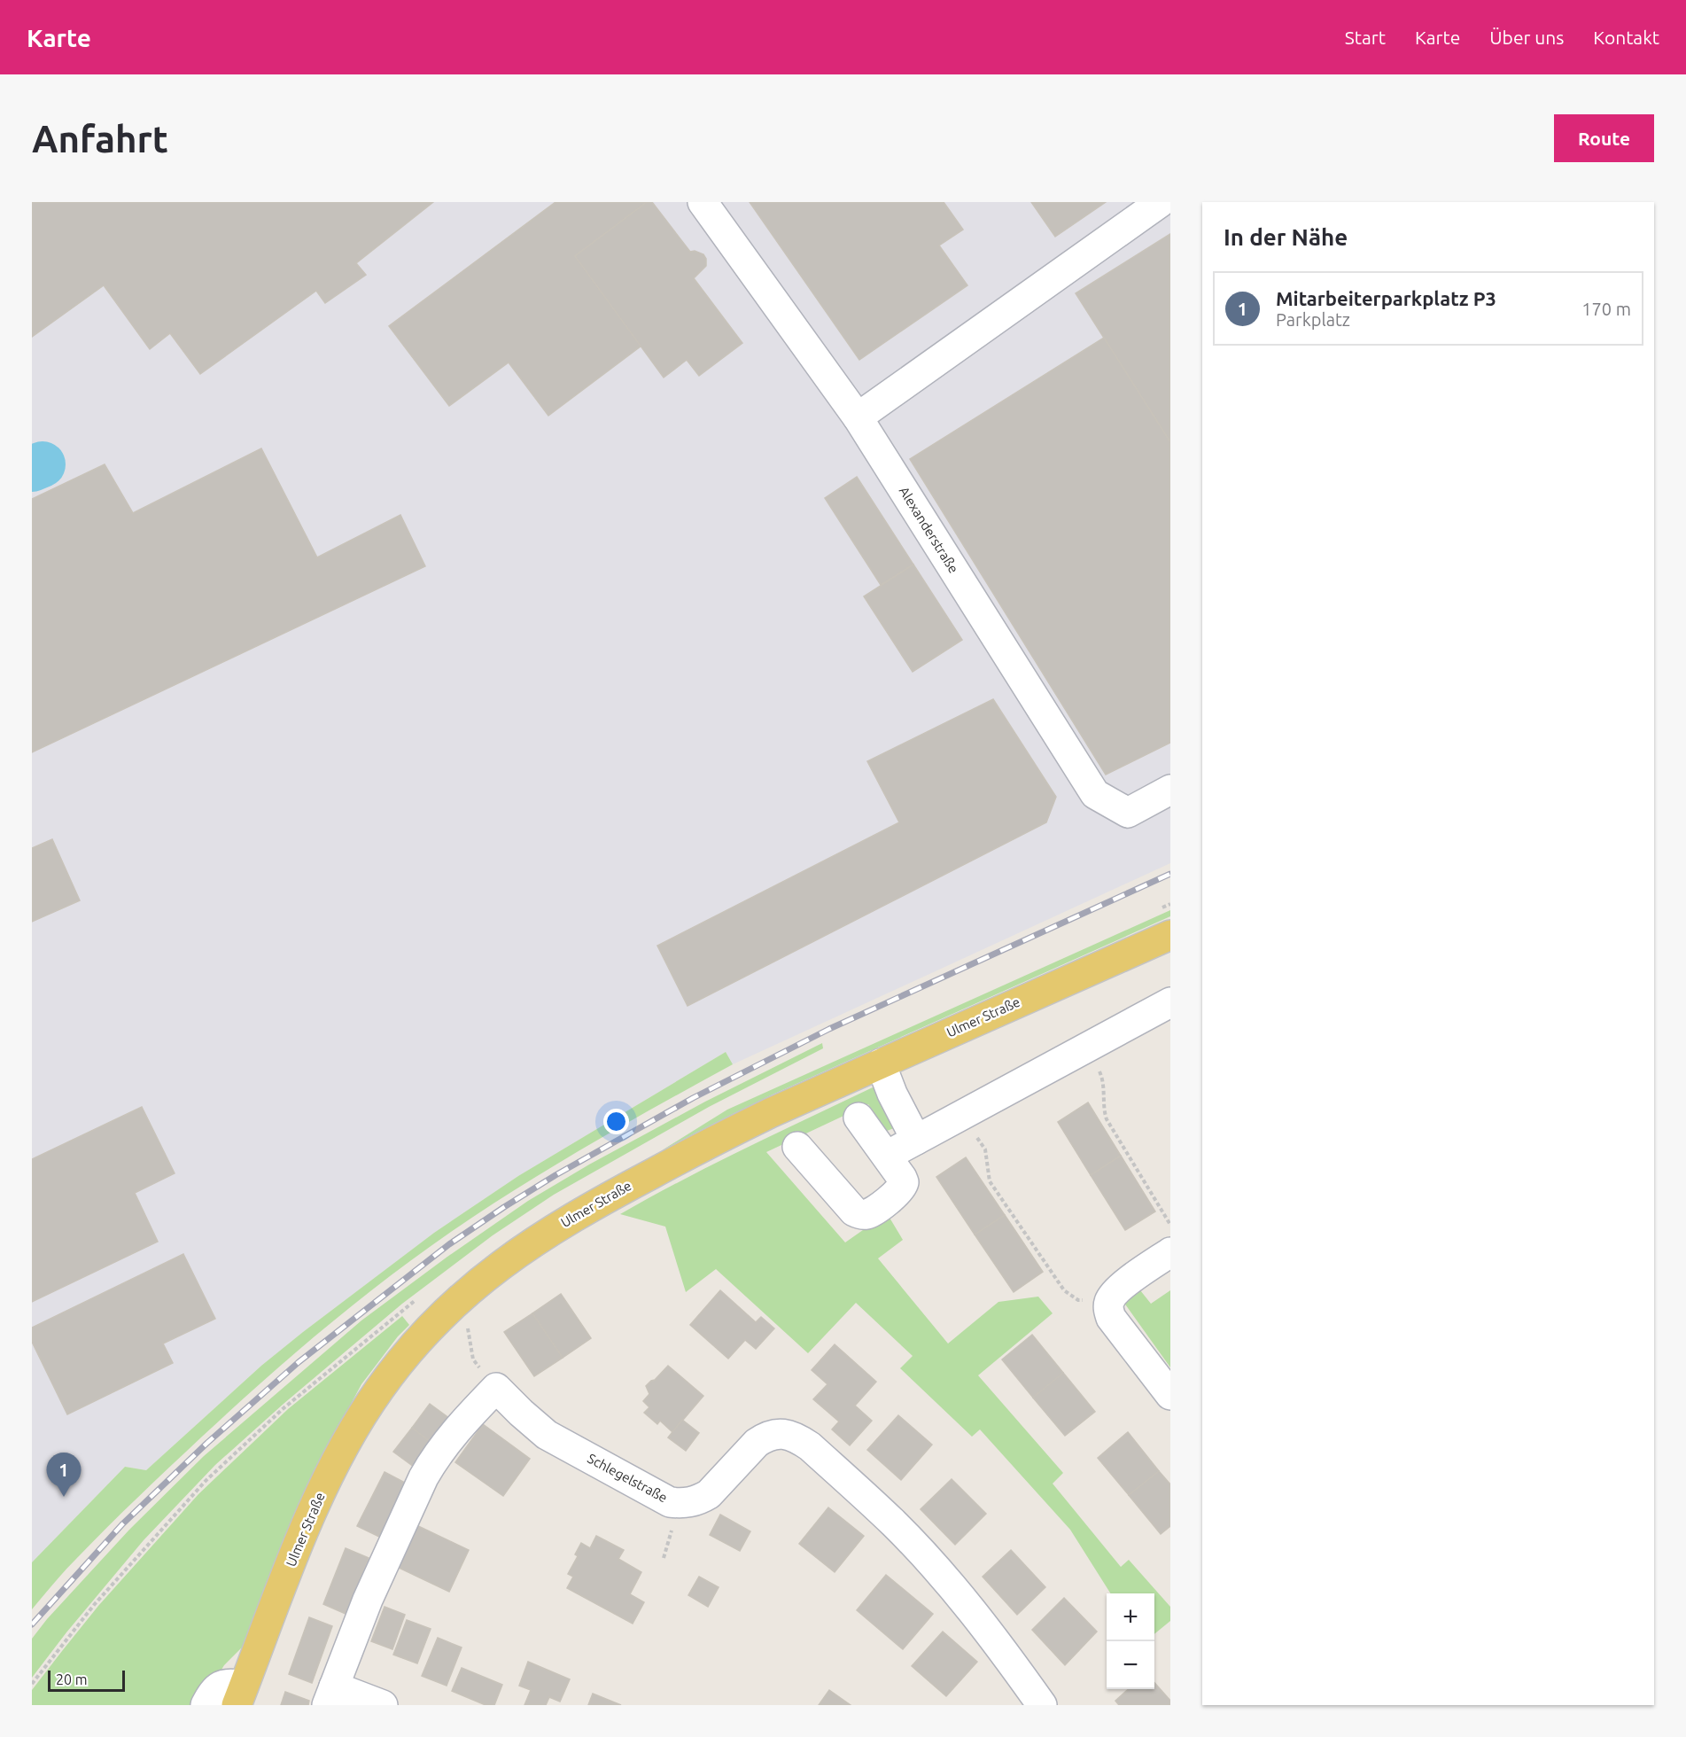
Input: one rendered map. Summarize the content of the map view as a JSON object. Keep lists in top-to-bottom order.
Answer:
{
  "streets": {
    "main road": ["Ulmer Straße"],
    "street": ["Alexanderstraße", "Schlegelstraße"]
  },
  "scale_bar": "20 m",
  "page": {
    "header": "Karte",
    "nav": [
      "Start",
      "Karte",
      "Über uns",
      "Kontakt"
    ],
    "buttons": "Route",
    "title": "Anfahrt",
    "heading": "In der Nähe",
    "list": [
      {
        "mark": "1",
        "name": "Mitarbeiterparkplatz P3",
        "note": "Parkplatz",
        "value": "170 m"
      }
    ],
    "pins": "1",
    "map_buttons": ["+", "−"],
    "scale": "20 m"
  }
}
